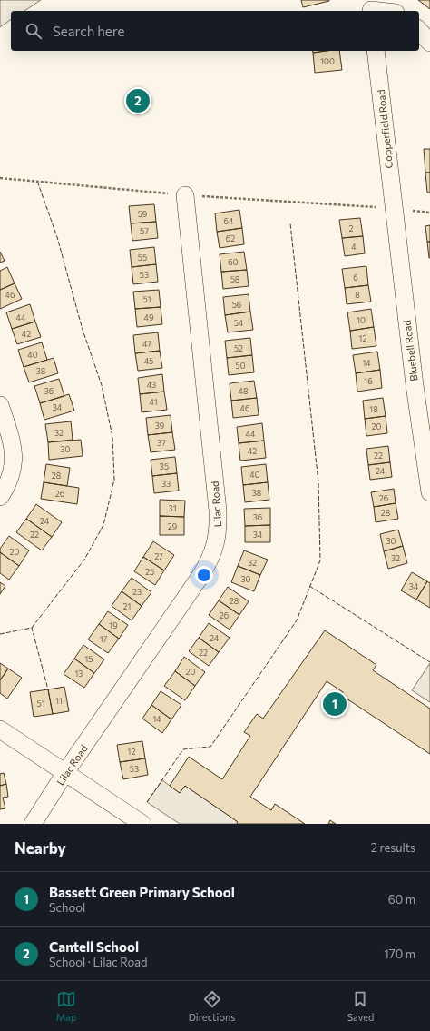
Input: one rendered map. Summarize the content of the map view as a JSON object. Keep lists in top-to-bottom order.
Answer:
{
  "streets": {
    "street": ["Copperfield Road", "Bluebell Road", "Lilac Road"]
  },
  "crossings": [
    ["Copperfield Road", "Bluebell Road"]
  ],
  "house_numbers": [
    "100",
    "59",
    "64",
    "2",
    "57",
    "62",
    "4",
    "55",
    "60",
    "53",
    "6",
    "58",
    "46",
    "8",
    "51",
    "56",
    "44",
    "49",
    "10",
    "54",
    "42",
    "12",
    "47",
    "52",
    "40",
    "45",
    "14",
    "50",
    "38",
    "16",
    "43",
    "36",
    "48",
    "41",
    "34",
    "46",
    "18",
    "39",
    "20",
    "32",
    "44",
    "37",
    "30",
    "42",
    "22",
    "35",
    "24",
    "40",
    "28",
    "33",
    "38",
    "26",
    "26",
    "31",
    "28",
    "36",
    "24",
    "29",
    "22",
    "34",
    "30",
    "20",
    "27",
    "32",
    "32",
    "25",
    "30",
    "34",
    "23",
    "28",
    "21",
    "26",
    "19",
    "24",
    "17",
    "22",
    "15",
    "20",
    "13",
    "11",
    "51",
    "14",
    "12",
    "53"
  ],
  "page": {
    "search": "Search here",
    "pins": ["2", "1"],
    "heading": ["Nearby", "2 results"],
    "list": [
      {
        "mark": "1",
        "name": "Bassett Green Primary School",
        "note": "School",
        "value": "60 m"
      },
      {
        "mark": "2",
        "name": "Cantell School",
        "note": "School · Lilac Road",
        "value": "170 m"
      }
    ],
    "nav": ["Map", "Directions", "Saved"]
  }
}
